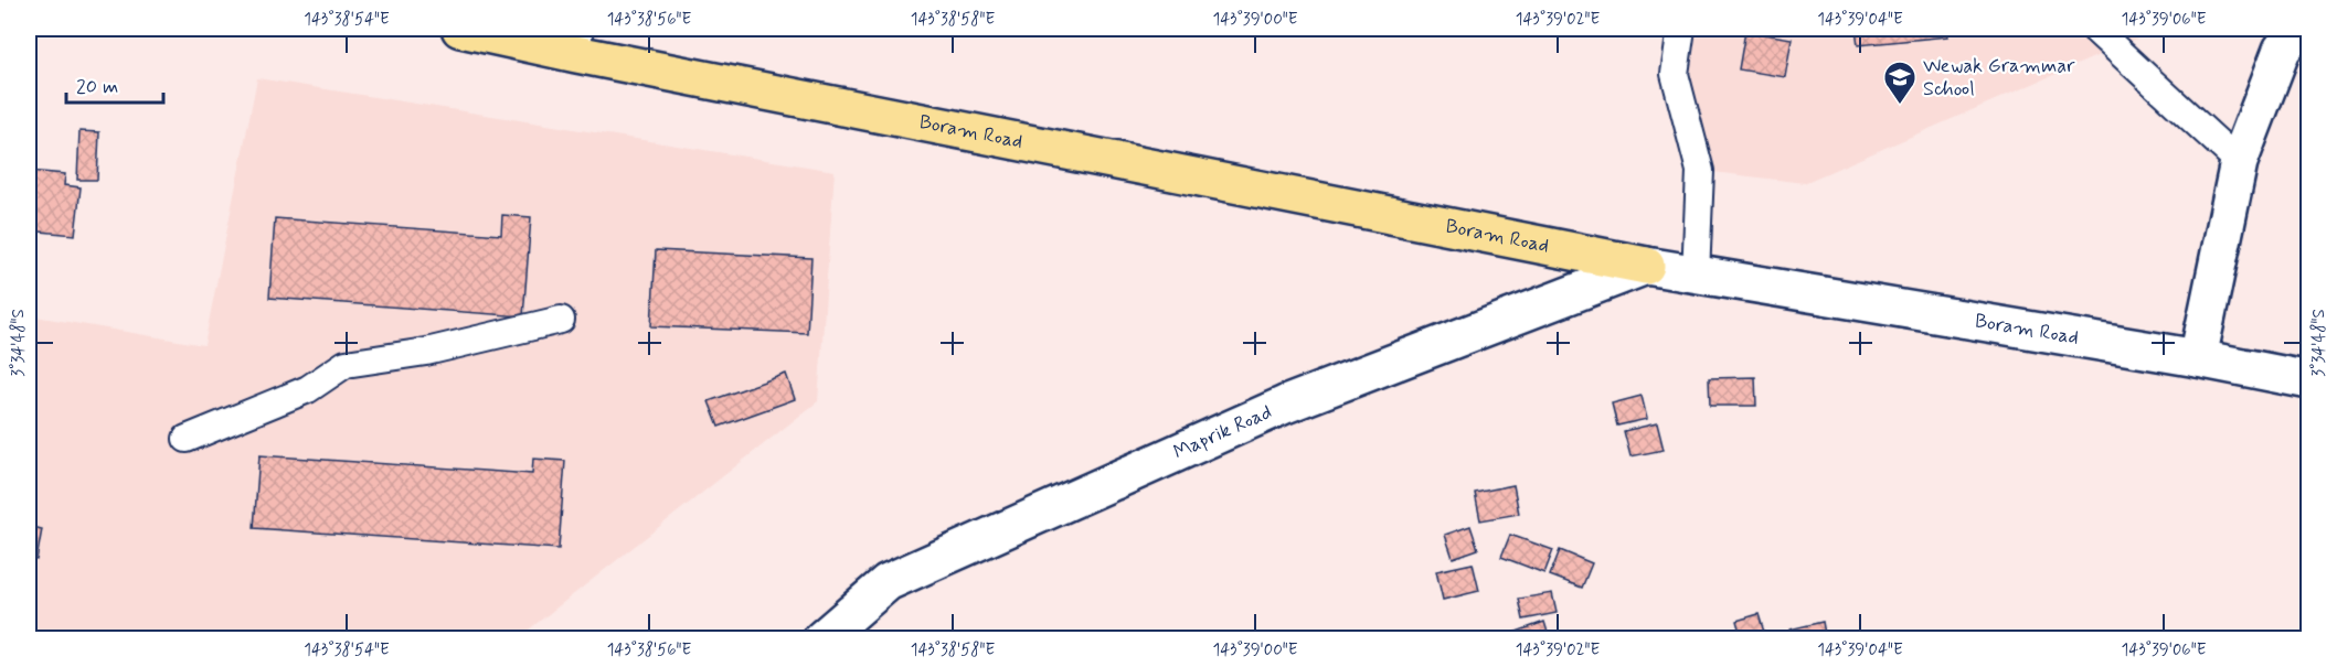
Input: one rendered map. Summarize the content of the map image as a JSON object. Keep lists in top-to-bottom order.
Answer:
{
  "streets": {
    "main road": ["Boram Road", "Maprik Road"]
  },
  "crossings": [
    ["Boram Road", "Maprik Road"]
  ],
  "places": {
    "school or university": ["Wewak Grammar School"]
  },
  "scale_bar": "20 m",
  "coordinates": [
    "143°38'54\"E",
    "143°38'56\"E",
    "143°38'58\"E",
    "143°39'00\"E",
    "143°39'02\"E",
    "143°39'04\"E",
    "143°39'06\"E",
    "3°34'48\"S"
  ]
}
